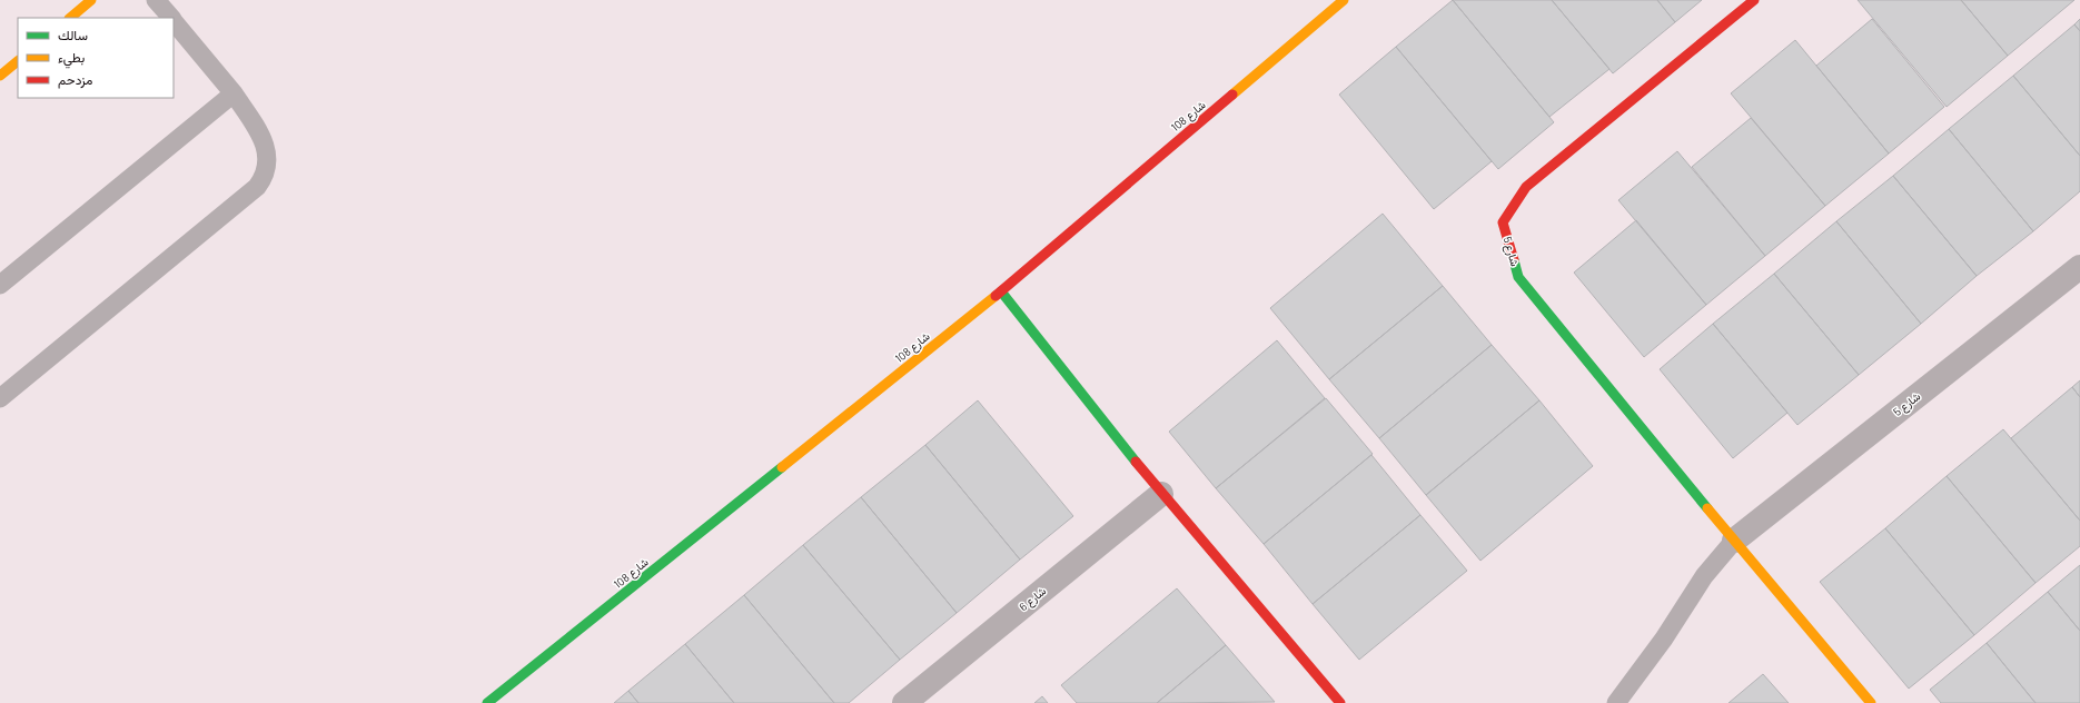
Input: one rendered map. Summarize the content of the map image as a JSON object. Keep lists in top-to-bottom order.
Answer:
{
  "streets": {
    "street": ["شارع 108", "شارع 5", "شارع 6"]
  },
  "legend": ["سالك", "بطيء", "مزدحم"]
}
